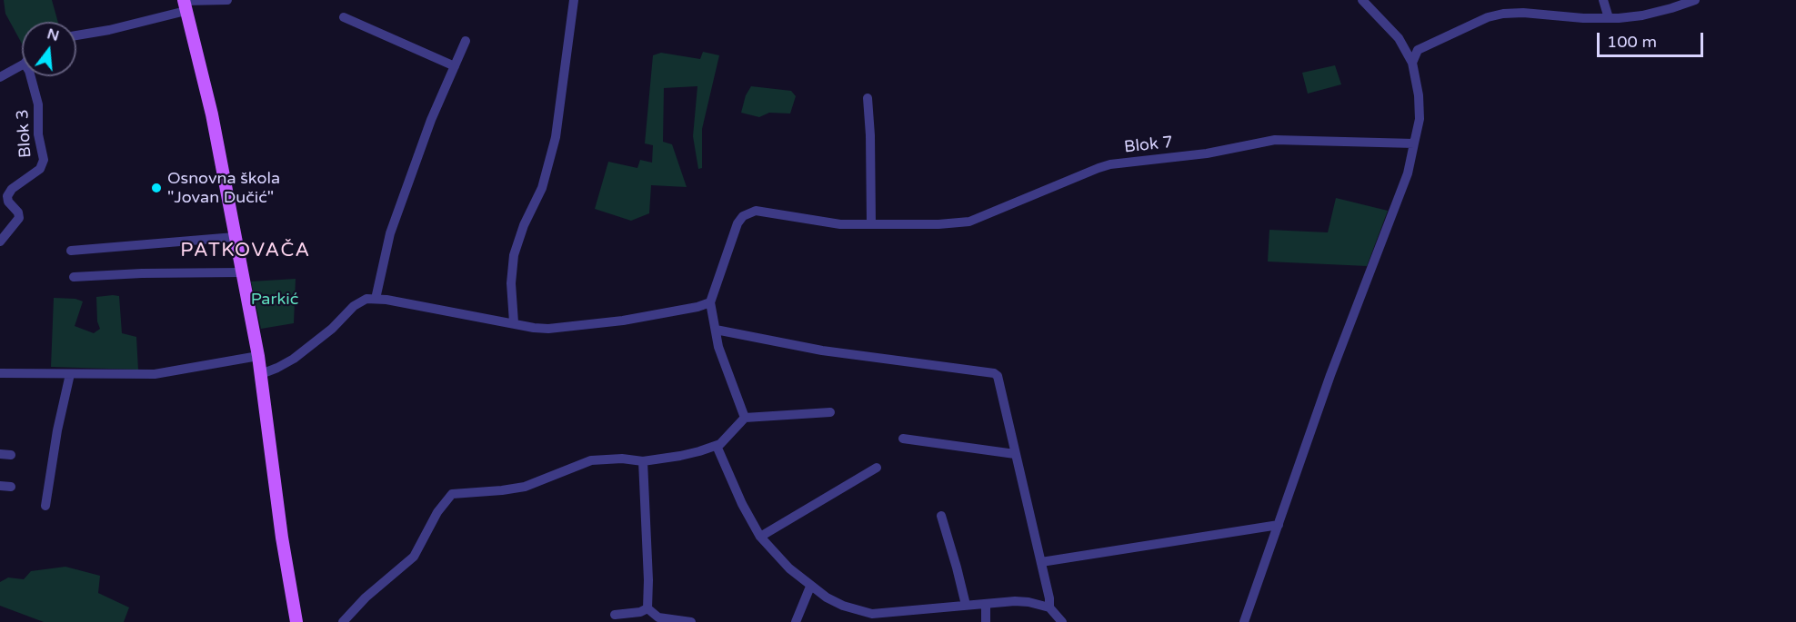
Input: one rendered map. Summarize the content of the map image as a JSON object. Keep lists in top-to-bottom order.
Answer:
{
  "streets": {
    "street": ["Blok 3", "Blok 7"]
  },
  "districts": ["PATKOVAČA"],
  "parks": ["Parkić"],
  "places": ["Osnovna škola \"Jovan Dučić\""],
  "scale_bar": "100 m",
  "north": "top"
}
